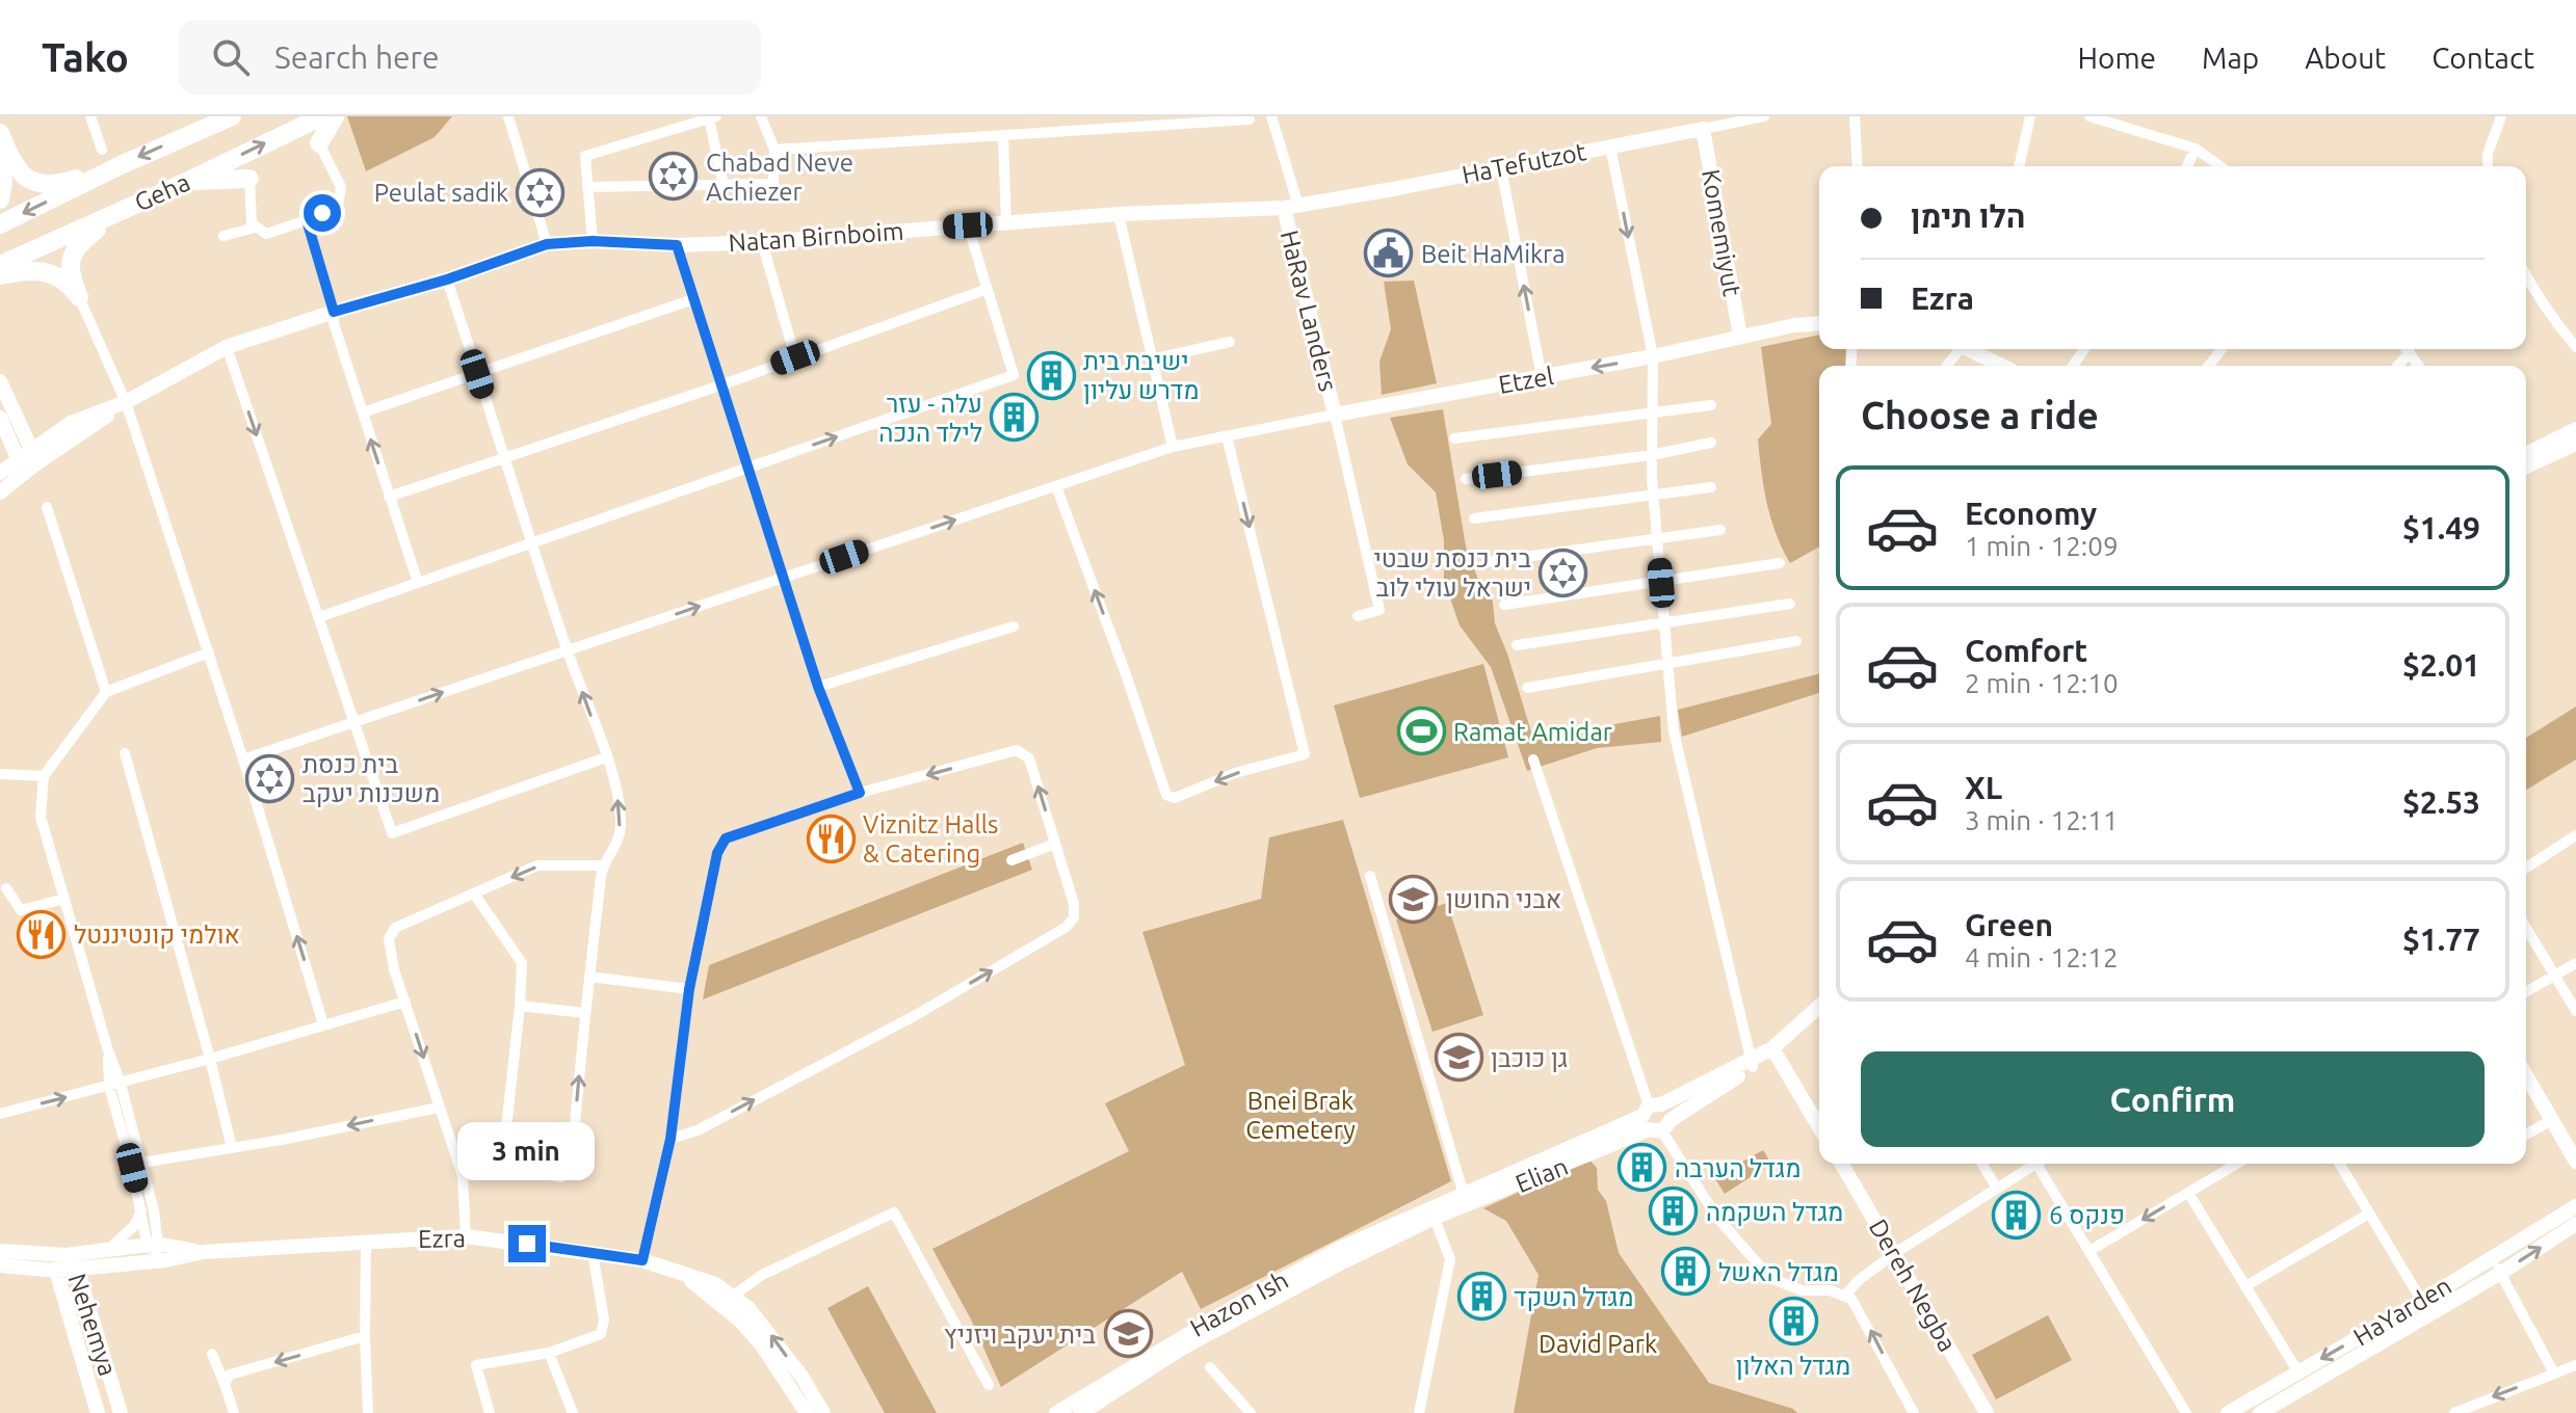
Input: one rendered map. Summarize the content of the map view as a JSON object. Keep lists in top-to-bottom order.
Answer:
{
  "streets": {
    "highway": ["Geha"],
    "street": [
      "HaTefutzot",
      "Komemiyut",
      "Natan Birnboim",
      "HaRav Landers",
      "Etzel",
      "Elian",
      "Ezra",
      "Dereh Negba",
      "Hazon Ish",
      "HaYarden",
      "Nehemya"
    ]
  },
  "crossings": [
    ["HaTefutzot", "Komemiyut"],
    ["HaTefutzot", "Natan Birnboim"],
    ["HaTefutzot", "HaRav Landers"],
    ["Komemiyut", "Etzel"],
    ["Natan Birnboim", "HaRav Landers"],
    ["HaRav Landers", "Etzel"],
    ["Elian", "Hazon Ish"],
    ["Ezra", "Nehemya"]
  ],
  "parks": ["Bnei Brak Cemetery", "David Park"],
  "places": {
    "synagogue": [
      "Chabad Neve Achiezer",
      "Peulat sadik",
      "בית כנסת שבטי ישראל עולי לוב",
      "בית כנסת משכנות יעקב"
    ],
    "public building": ["Beit HaMikra"],
    "building": [
      "ישיבת בית מדרש עליון",
      "עלה - עזר לילד הנכה",
      "מגדל הערבה",
      "מגדל השקמה",
      "פנקס 6",
      "מגדל האשל",
      "מגדל השקד",
      "מגדל האלון"
    ],
    "sports": ["Ramat Amidar"],
    "restaurant": ["Viznitz Halls & Catering", "אולמי קונטיננטל"],
    "school or university": ["אבני החושן", "גן כוכבן", "בית יעקב ויזניץ"]
  },
  "page": {
    "header": "Tako",
    "search": "Search here",
    "nav": [
      "Home",
      "Map",
      "About",
      "Contact"
    ],
    "banner": ["הלו תימן", "Ezra"],
    "heading": "Choose a ride",
    "list": [
      {
        "name": "Economy",
        "note": "1 min · 12:09",
        "value": "$1.49"
      },
      {
        "name": "Comfort",
        "note": "2 min · 12:10",
        "value": "$2.01"
      },
      {
        "name": "XL",
        "note": "3 min · 12:11",
        "value": "$2.53"
      },
      {
        "name": "Green",
        "note": "4 min · 12:12",
        "value": "$1.77"
      }
    ],
    "buttons": "Confirm",
    "bubble": "3 min"
  }
}
